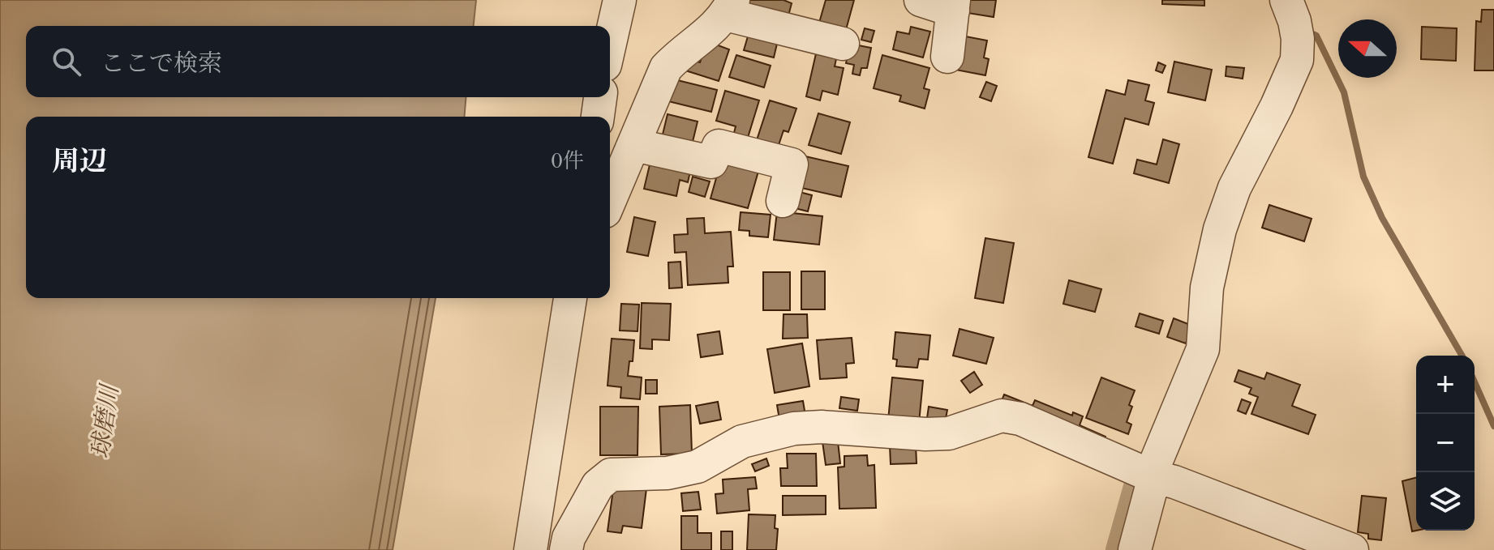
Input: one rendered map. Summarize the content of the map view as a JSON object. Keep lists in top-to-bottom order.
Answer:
{
  "water": ["球磨川"],
  "north": "left",
  "page": {
    "search": "ここで検索",
    "heading": ["周辺", "0件"],
    "map_buttons": ["+", "−"]
  }
}
